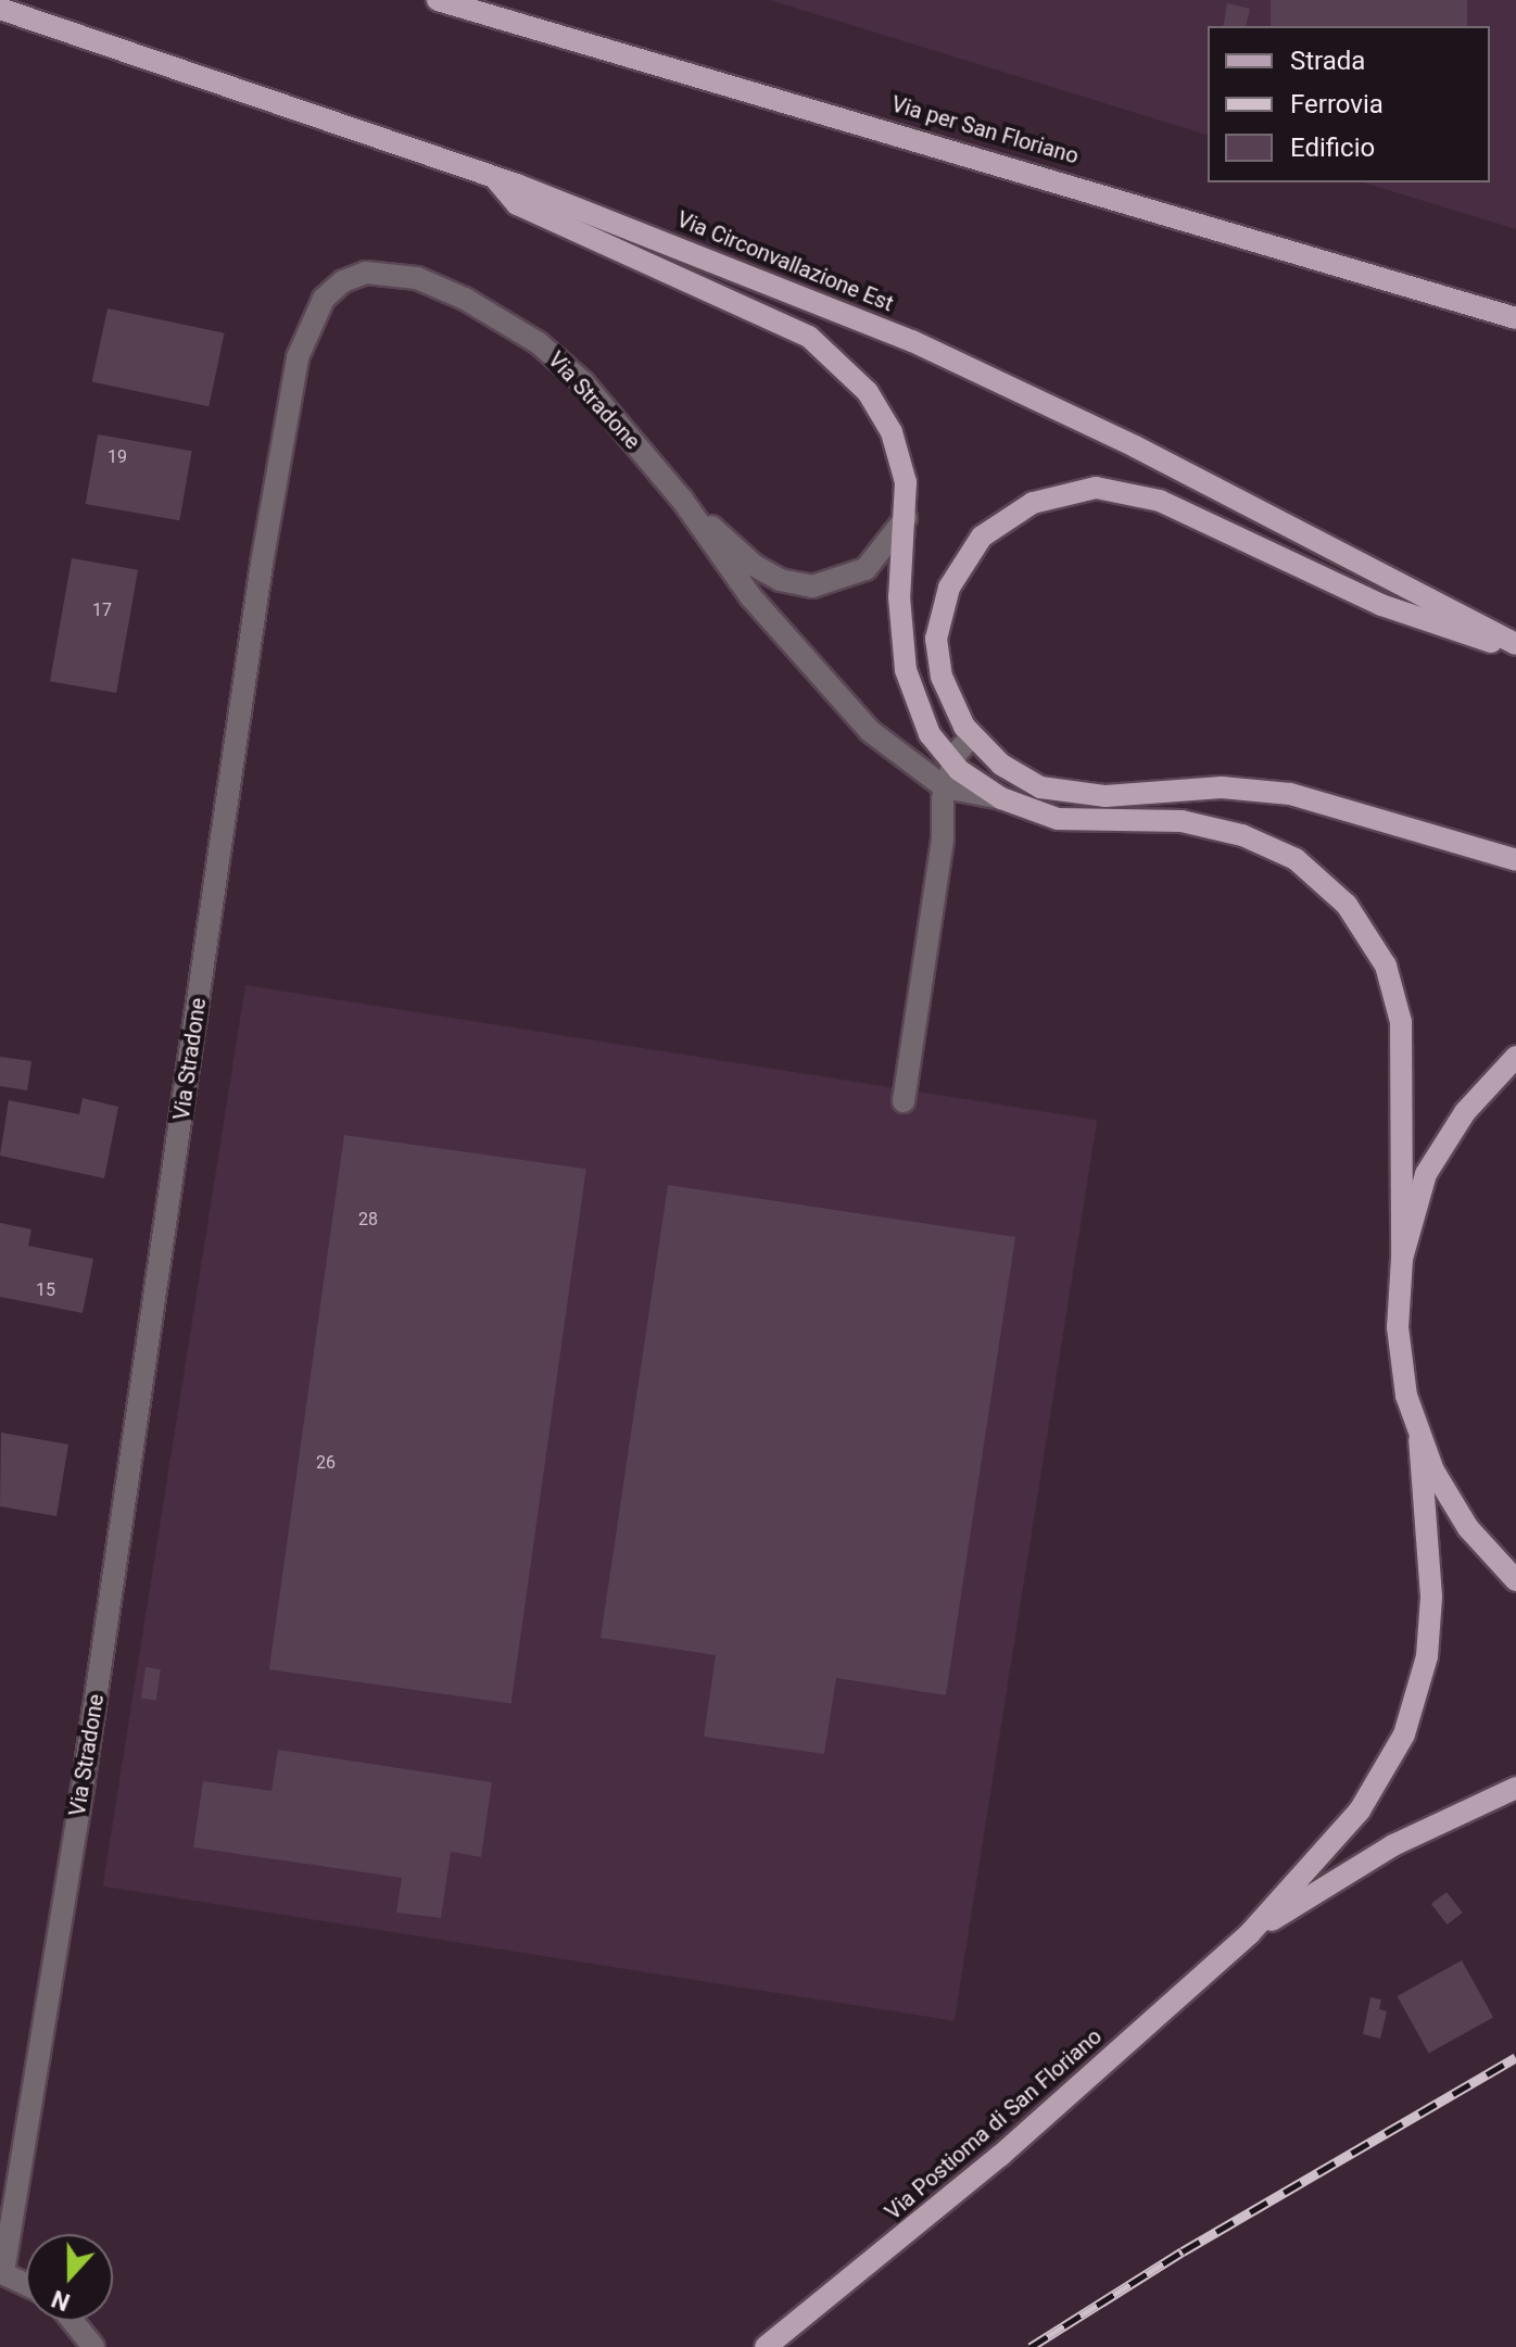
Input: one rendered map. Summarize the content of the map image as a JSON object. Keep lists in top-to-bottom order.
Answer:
{
  "streets": {
    "main road": ["Via per San Floriano", "Via Circonvallazione Est", "Via Postioma di San Floriano"],
    "street": ["Via Stradone"]
  },
  "crossings": [
    ["Via Circonvallazione Est", "Via Postioma di San Floriano"]
  ],
  "house_numbers": [
    "19",
    "17",
    "28",
    "15",
    "26"
  ],
  "legend": ["Strada", "Ferrovia", "Edificio"],
  "north": "bottom"
}
